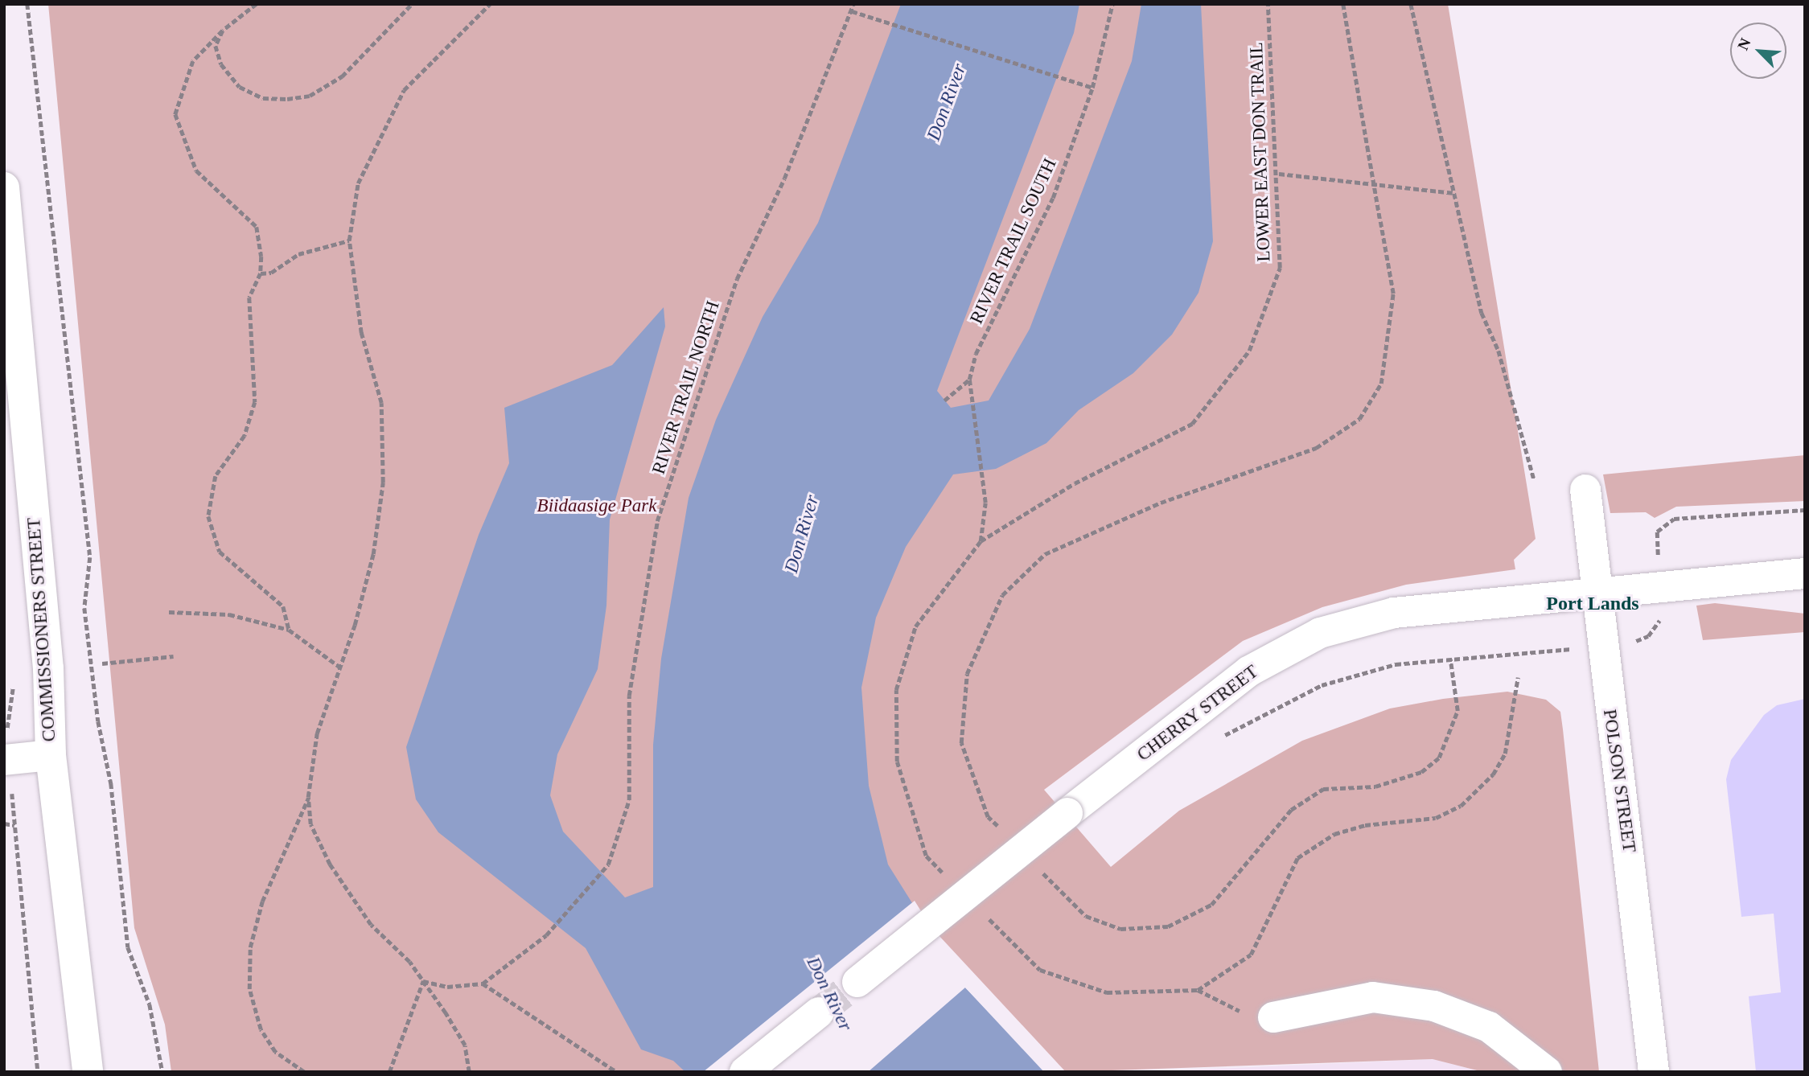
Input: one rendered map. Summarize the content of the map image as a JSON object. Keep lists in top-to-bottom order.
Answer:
{
  "streets": {
    "street": ["COMMISSIONERS STREET", "CHERRY STREET", "POLSON STREET"],
    "path": ["LOWER EAST DON TRAIL", "RIVER TRAIL SOUTH", "RIVER TRAIL NORTH"]
  },
  "crossings": [
    ["LOWER EAST DON TRAIL", "RIVER TRAIL SOUTH"],
    ["CHERRY STREET", "POLSON STREET"]
  ],
  "districts": ["Port Lands"],
  "water": ["Don River"],
  "parks": ["Biidaasige Park"],
  "north": "top left"
}
